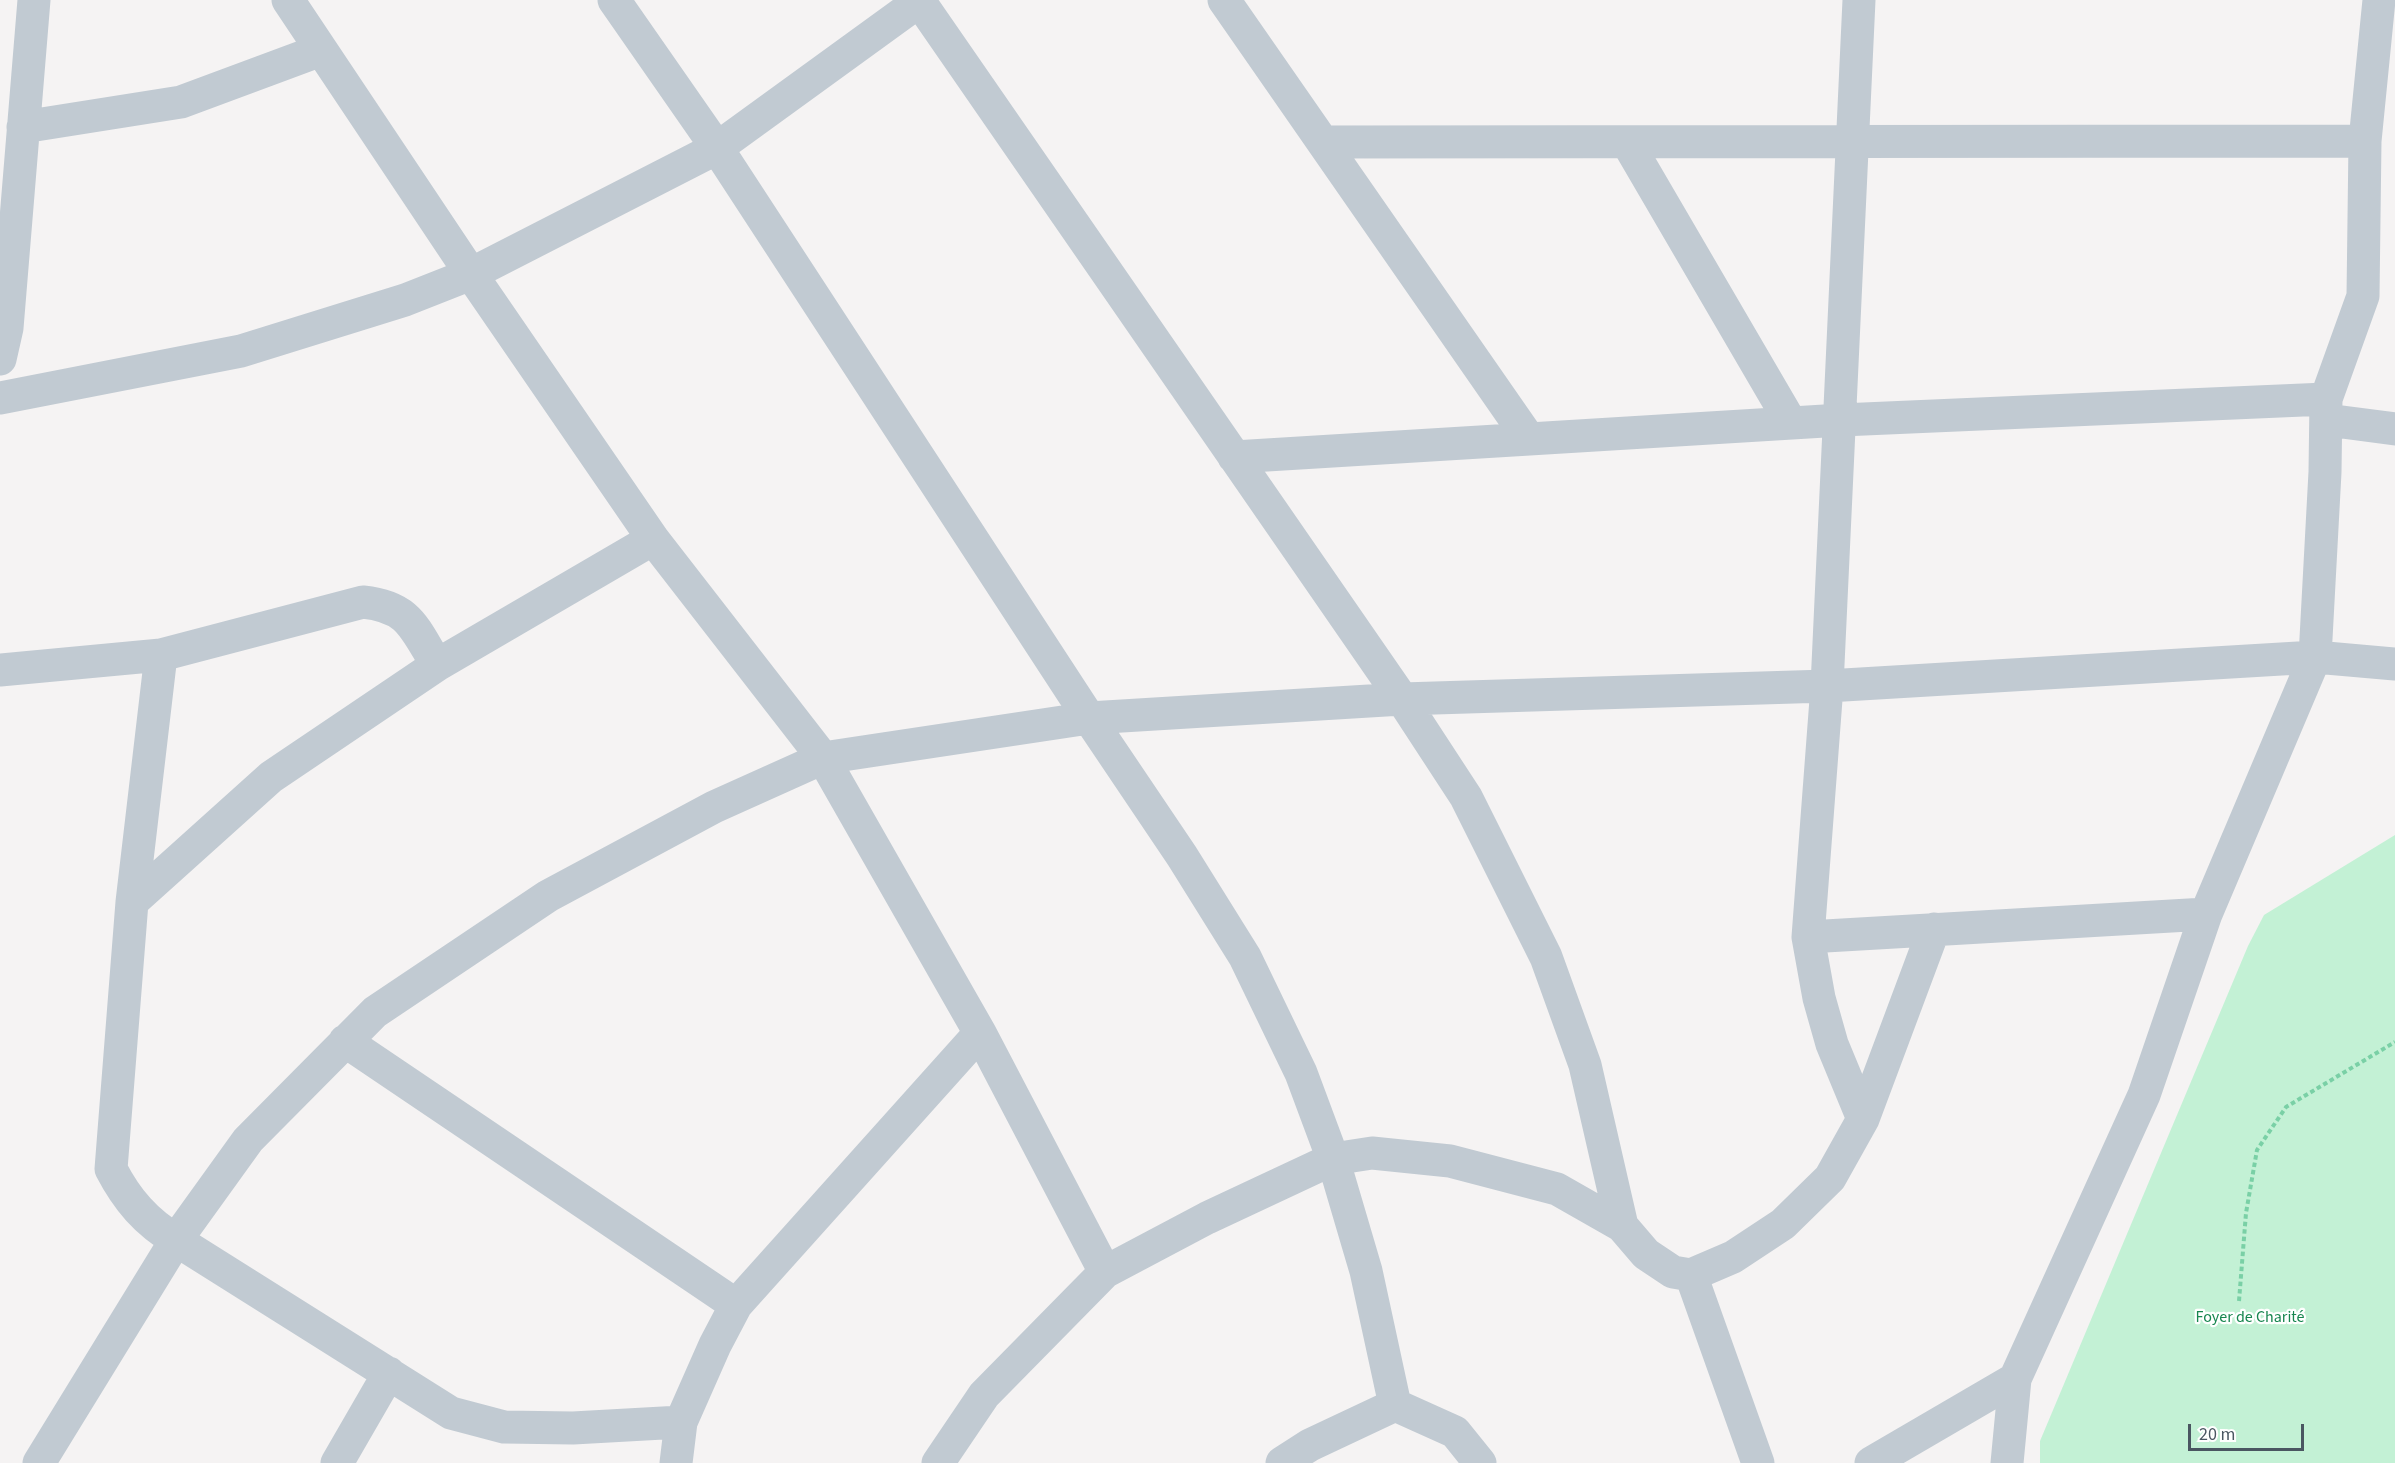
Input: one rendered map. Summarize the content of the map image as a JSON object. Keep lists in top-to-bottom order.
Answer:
{
  "parks": ["Foyer de Charité"],
  "scale_bar": "20 m"
}
